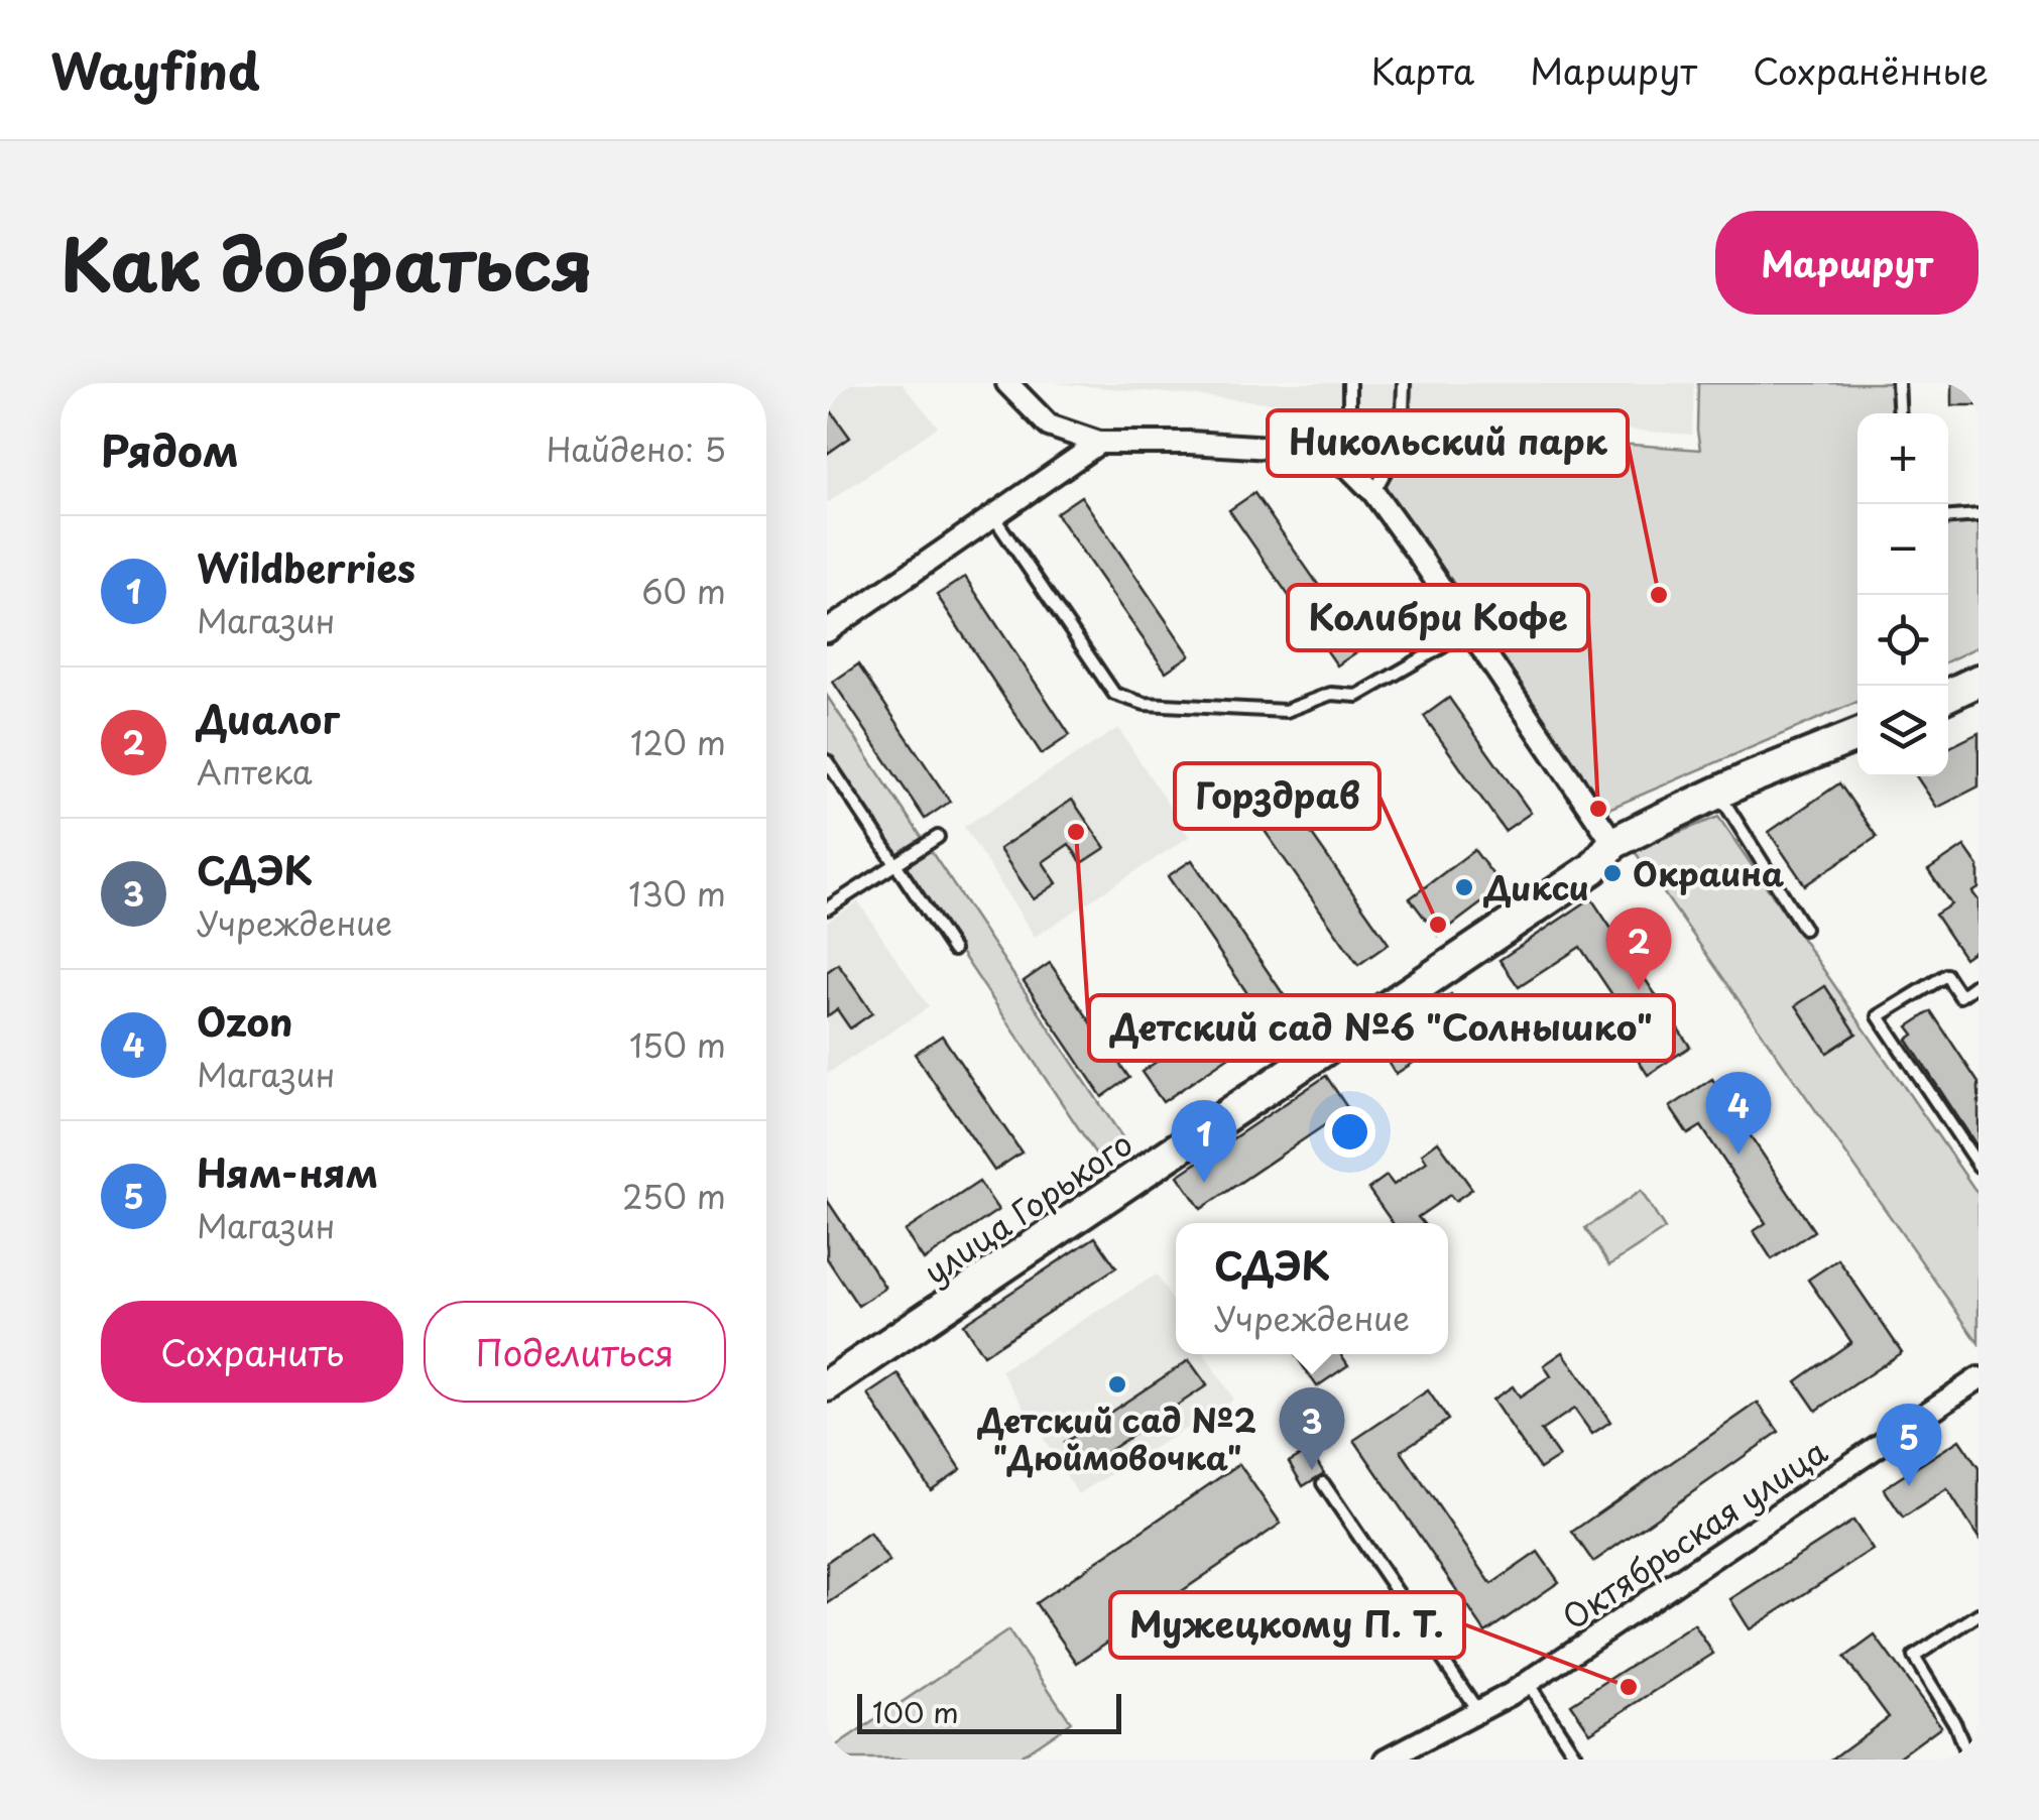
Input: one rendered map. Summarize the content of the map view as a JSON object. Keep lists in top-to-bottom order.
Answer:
{
  "streets": {
    "street": ["улица Горького", "Октябрьская улица"]
  },
  "places": [
    "Никольский парк",
    "Колибри Кофе",
    "Детский сад №6 \"Солнышко\"",
    "Окраина",
    "Дикси",
    "Горздрав",
    "Детский сад №2 \"Дюймовочка\"",
    "Мужецкому П. Т."
  ],
  "scale_bar": "100 m",
  "page": {
    "header": "Wayfind",
    "nav": ["Карта", "Маршрут", "Сохранённые"],
    "title": "Как добраться",
    "buttons": [
      "Маршрут",
      ["Сохранить", "Поделиться"]
    ],
    "heading": ["Рядом", "Найдено: 5"],
    "map_buttons": ["+", "−"],
    "list": [
      {
        "mark": "1",
        "name": "Wildberries",
        "note": "Магазин",
        "value": "60 m"
      },
      {
        "mark": "2",
        "name": "Диалог",
        "note": "Аптека",
        "value": "120 m"
      },
      {
        "mark": "3",
        "name": "СДЭК",
        "note": "Учреждение",
        "value": "130 m"
      },
      {
        "mark": "4",
        "name": "Ozon",
        "note": "Магазин",
        "value": "150 m"
      },
      {
        "mark": "5",
        "name": "Ням-ням",
        "note": "Магазин",
        "value": "250 m"
      }
    ],
    "pins": [
      "2",
      "4",
      "1",
      "3",
      "5"
    ],
    "popup": ["СДЭК", "Учреждение"],
    "scale": "100 m"
  }
}
